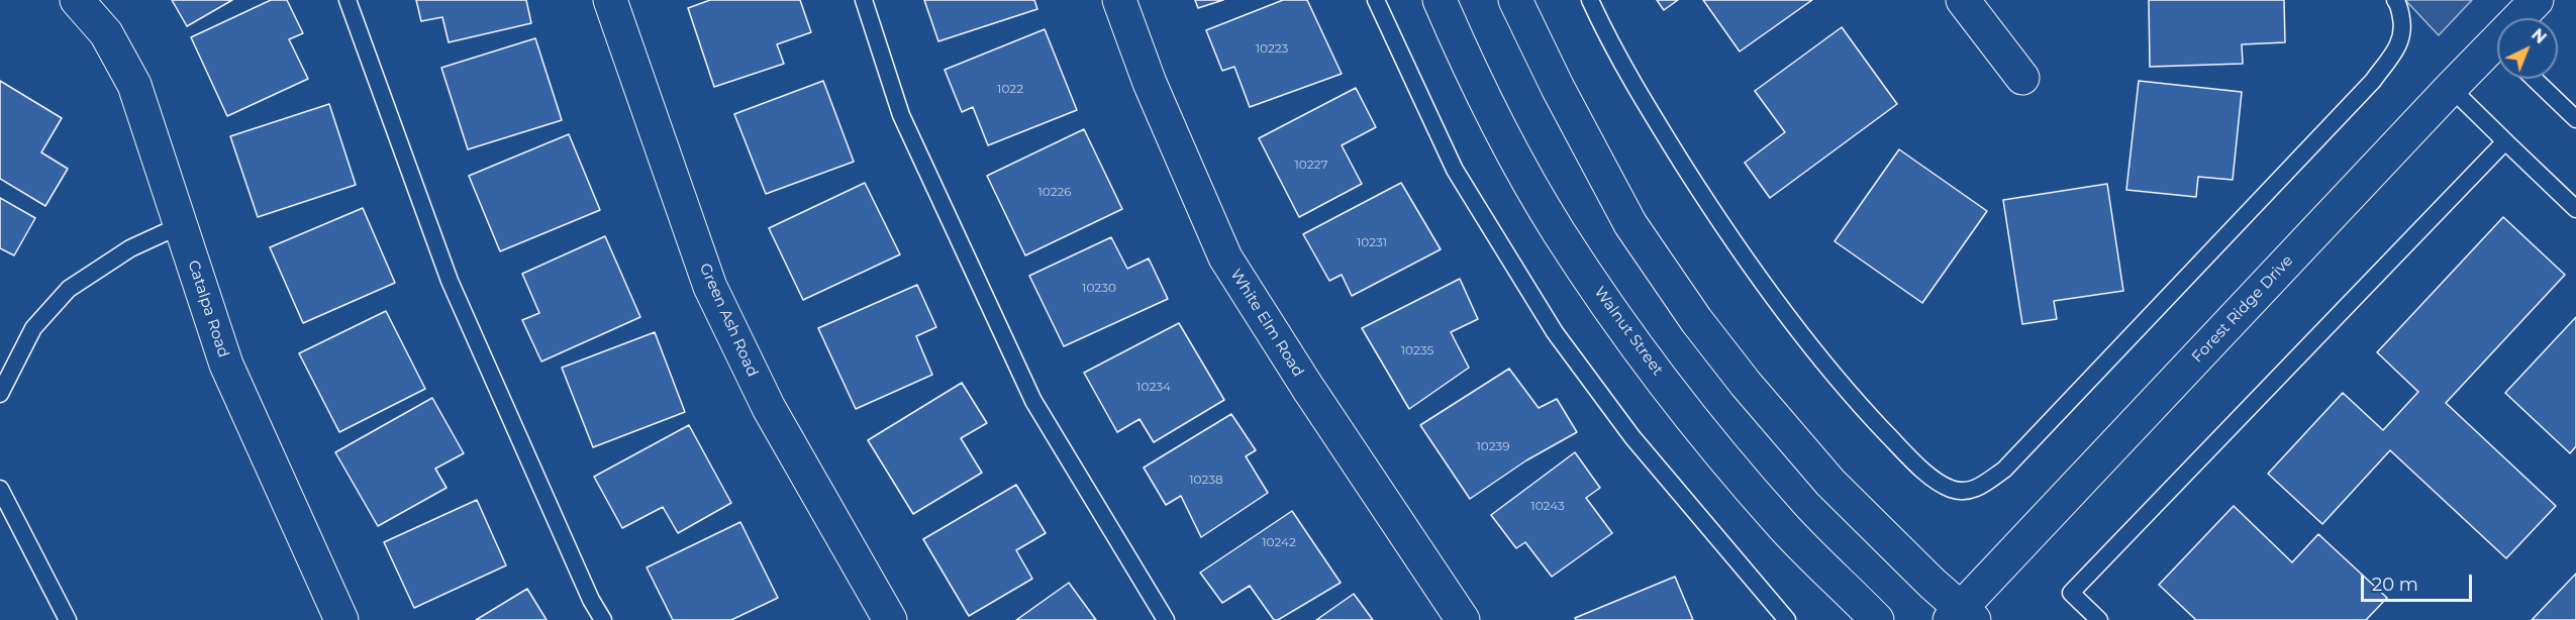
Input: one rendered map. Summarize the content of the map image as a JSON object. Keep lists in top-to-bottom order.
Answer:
{
  "streets": {
    "street": [
      "Catalpa Road",
      "Forest Ridge Drive",
      "Green Ash Road",
      "White Elm Road",
      "Walnut Street"
    ]
  },
  "house_numbers": [
    "10223",
    "1022",
    "10227",
    "10226",
    "10231",
    "10230",
    "10235",
    "10234",
    "10239",
    "10238",
    "10243",
    "10242"
  ],
  "scale_bar": "20 m",
  "north": "top right"
}
